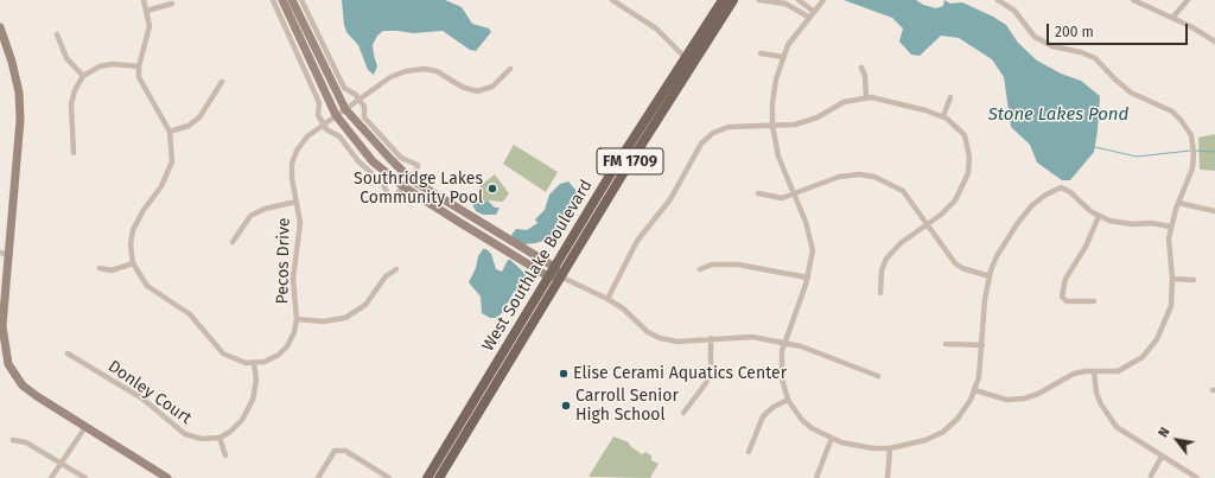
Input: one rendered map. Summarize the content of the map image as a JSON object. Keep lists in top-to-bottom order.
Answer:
{
  "streets": {
    "main road": ["FM 1709", "West Southlake Boulevard"],
    "street": ["Pecos Drive", "Donley Court"]
  },
  "water": ["Stone Lakes Pond"],
  "places": ["Southridge Lakes Community Pool", "Elise Cerami Aquatics Center", "Carroll Senior High School"],
  "scale_bar": "200 m",
  "north": "top left"
}
